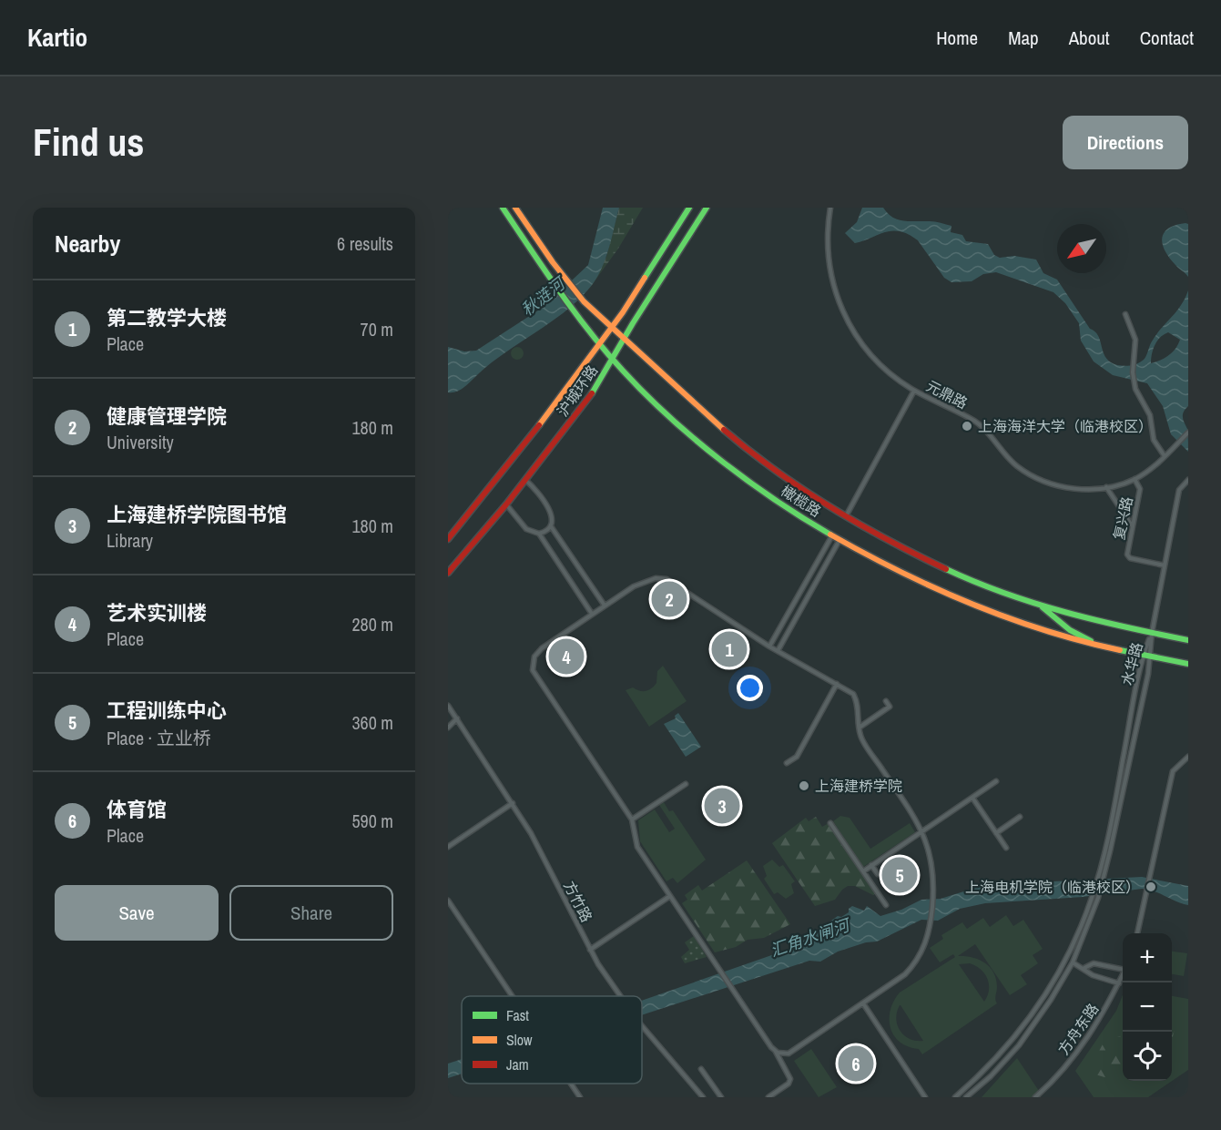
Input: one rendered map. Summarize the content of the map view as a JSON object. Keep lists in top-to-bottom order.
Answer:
{
  "streets": {
    "main road": ["沪城环路", "橄榄路"],
    "street": [
      "元鼎路",
      "复兴路",
      "水华路",
      "方竹路",
      "方舟东路"
    ]
  },
  "crossings": [
    ["沪城环路", "橄榄路"],
    ["元鼎路", "复兴路"],
    ["橄榄路", "水华路"]
  ],
  "water": ["秋涟河", "汇角水闸河"],
  "places": ["上海海洋大学（临港校区）", "上海建桥学院", "上海电机学院（临港校区）"],
  "legend": ["Fast", "Slow", "Jam"],
  "north": "bottom left",
  "page": {
    "header": "Kartio",
    "nav": [
      "Home",
      "Map",
      "About",
      "Contact"
    ],
    "buttons": [
      "Directions",
      ["Save", "Share"]
    ],
    "title": "Find us",
    "heading": ["Nearby", "6 results"],
    "list": [
      {
        "mark": "1",
        "name": "第二教学大楼",
        "note": "Place",
        "value": "70 m"
      },
      {
        "mark": "2",
        "name": "健康管理学院",
        "note": "University",
        "value": "180 m"
      },
      {
        "mark": "3",
        "name": "上海建桥学院图书馆",
        "note": "Library",
        "value": "180 m"
      },
      {
        "mark": "4",
        "name": "艺术实训楼",
        "note": "Place",
        "value": "280 m"
      },
      {
        "mark": "5",
        "name": "工程训练中心",
        "note": "Place · 立业桥",
        "value": "360 m"
      },
      {
        "mark": "6",
        "name": "体育馆",
        "note": "Place",
        "value": "590 m"
      }
    ],
    "pins": [
      "2",
      "1",
      "4",
      "3",
      "5",
      "6"
    ],
    "map_buttons": ["+", "−"]
  }
}
